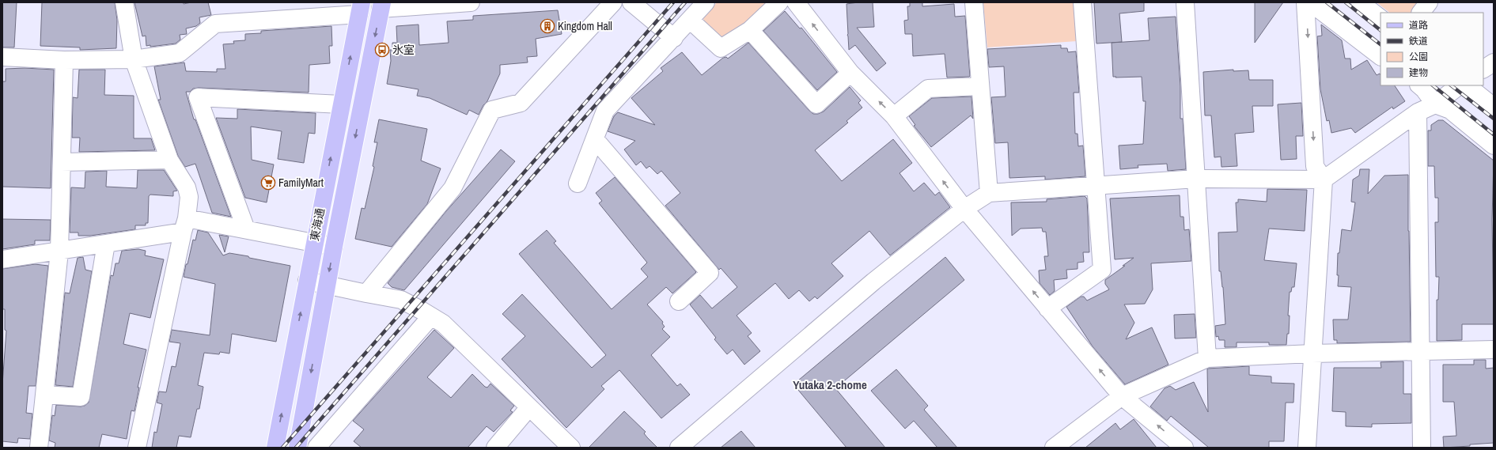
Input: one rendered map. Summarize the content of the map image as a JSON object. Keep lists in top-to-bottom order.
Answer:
{
  "streets": {
    "main road": ["東海通"]
  },
  "districts": ["Yutaka 2-chome"],
  "places": {
    "building": ["Kingdom Hall"],
    "bus stop": ["氷室"],
    "supermarket": ["FamilyMart"]
  },
  "legend": [
    "道路",
    "鉄道",
    "公園",
    "建物"
  ]
}
